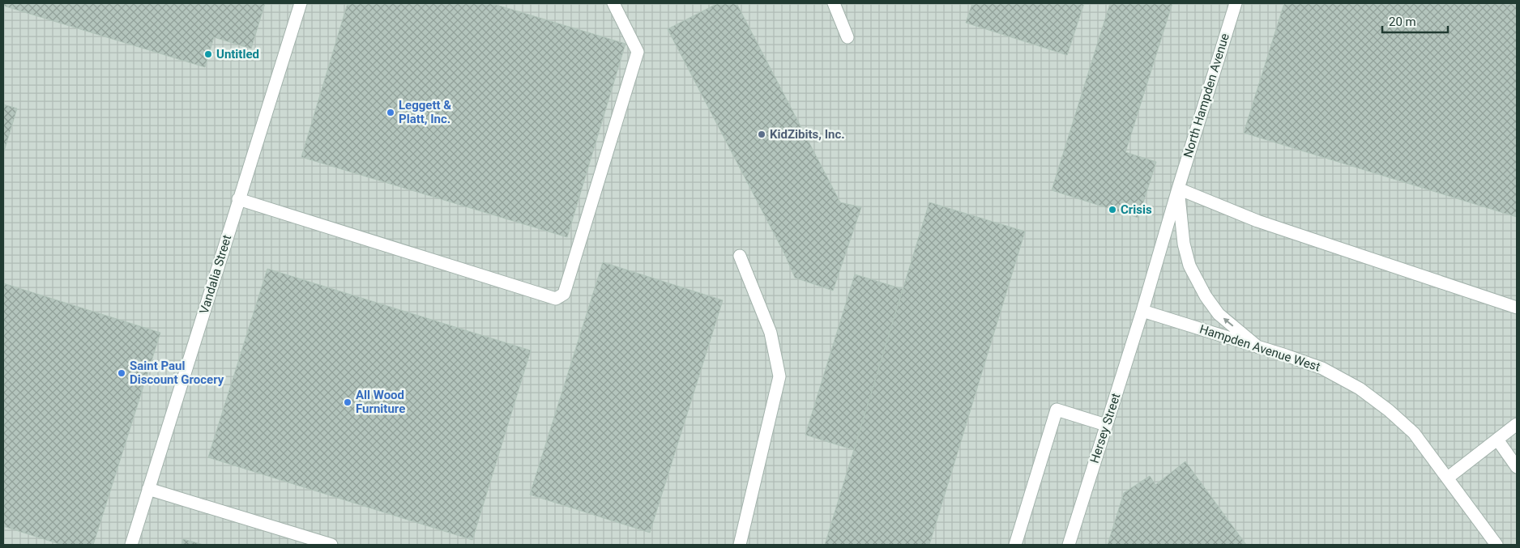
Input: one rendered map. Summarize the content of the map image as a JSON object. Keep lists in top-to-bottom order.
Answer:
{
  "streets": {
    "street": [
      "North Hampden Avenue",
      "Vandalia Street",
      "Hampden Avenue West",
      "Hersey Street"
    ]
  },
  "crossings": [
    ["North Hampden Avenue", "Hampden Avenue West"],
    ["North Hampden Avenue", "Hersey Street"],
    ["Hampden Avenue West", "Hersey Street"]
  ],
  "places": [
    "Untitled",
    "Leggett & Platt, Inc.",
    "KidZibits, Inc.",
    "Crisis",
    "Saint Paul Discount Grocery",
    "All Wood Furniture"
  ],
  "scale_bar": "20 m"
}
